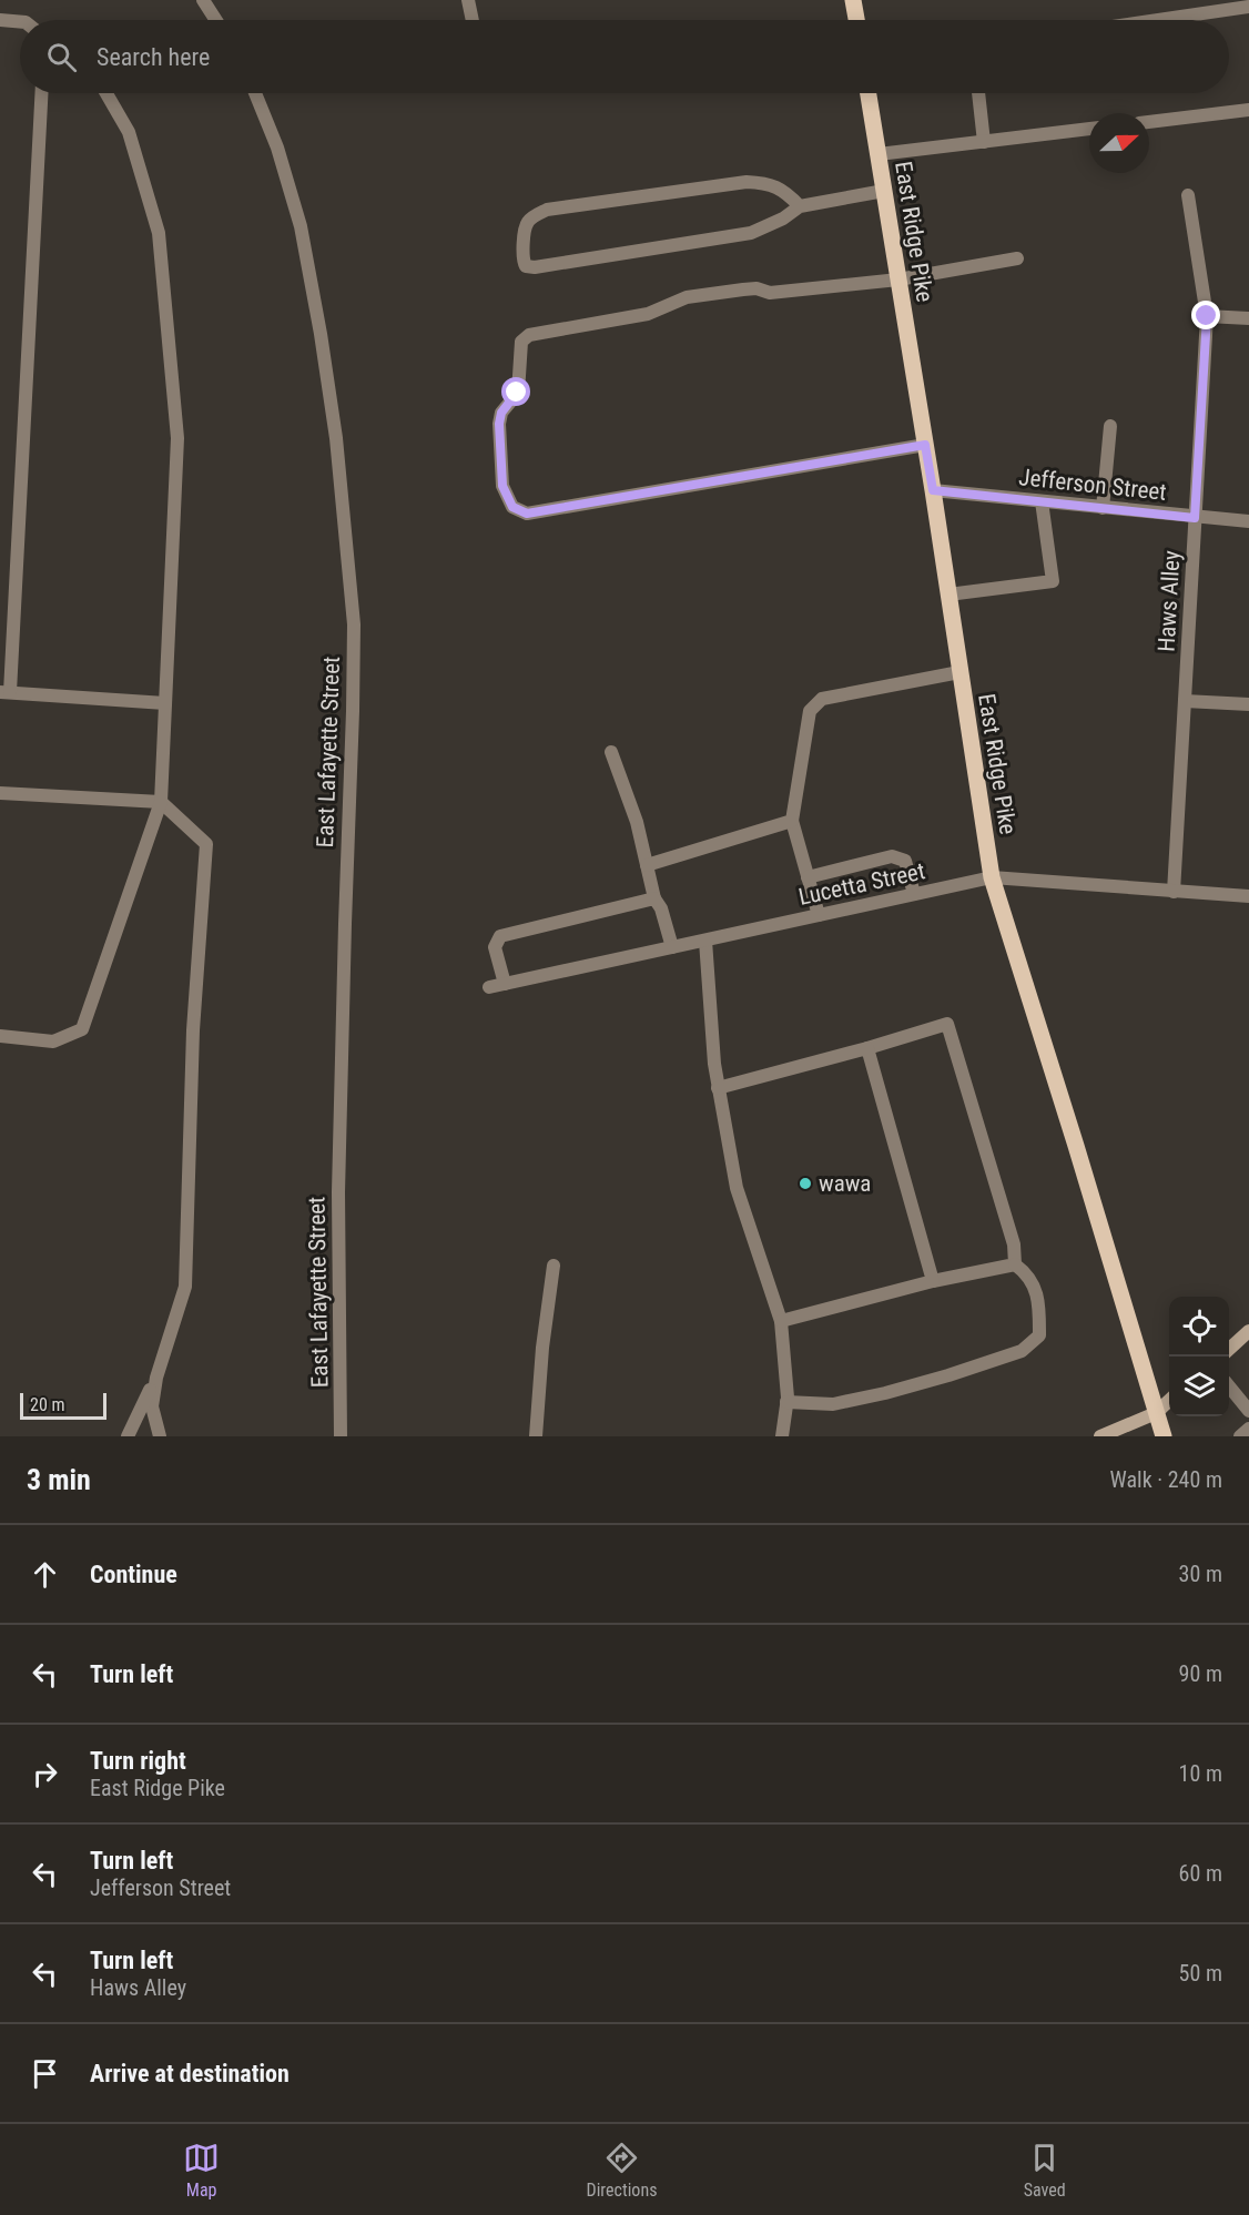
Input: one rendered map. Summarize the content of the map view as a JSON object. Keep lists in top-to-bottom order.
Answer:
{
  "streets": {
    "main road": ["East Ridge Pike"],
    "street": [
      "Jefferson Street",
      "Haws Alley",
      "East Lafayette Street",
      "Lucetta Street"
    ]
  },
  "crossings": [
    ["East Ridge Pike", "Jefferson Street"],
    ["East Ridge Pike", "Lucetta Street"],
    ["Jefferson Street", "Haws Alley"],
    ["Haws Alley", "Lucetta Street"]
  ],
  "places": ["wawa"],
  "scale_bar": "20 m",
  "north": "right",
  "page": {
    "search": "Search here",
    "scale": "20 m",
    "heading": ["3 min", "Walk · 240 m"],
    "list": [
      ["Continue", "30 m"],
      ["Turn left", "90 m"],
      ["Turn right", "East Ridge Pike", "10 m"],
      ["Turn left", "Jefferson Street", "60 m"],
      ["Turn left", "Haws Alley", "50 m"],
      "Arrive at destination"
    ],
    "nav": ["Map", "Directions", "Saved"]
  }
}
